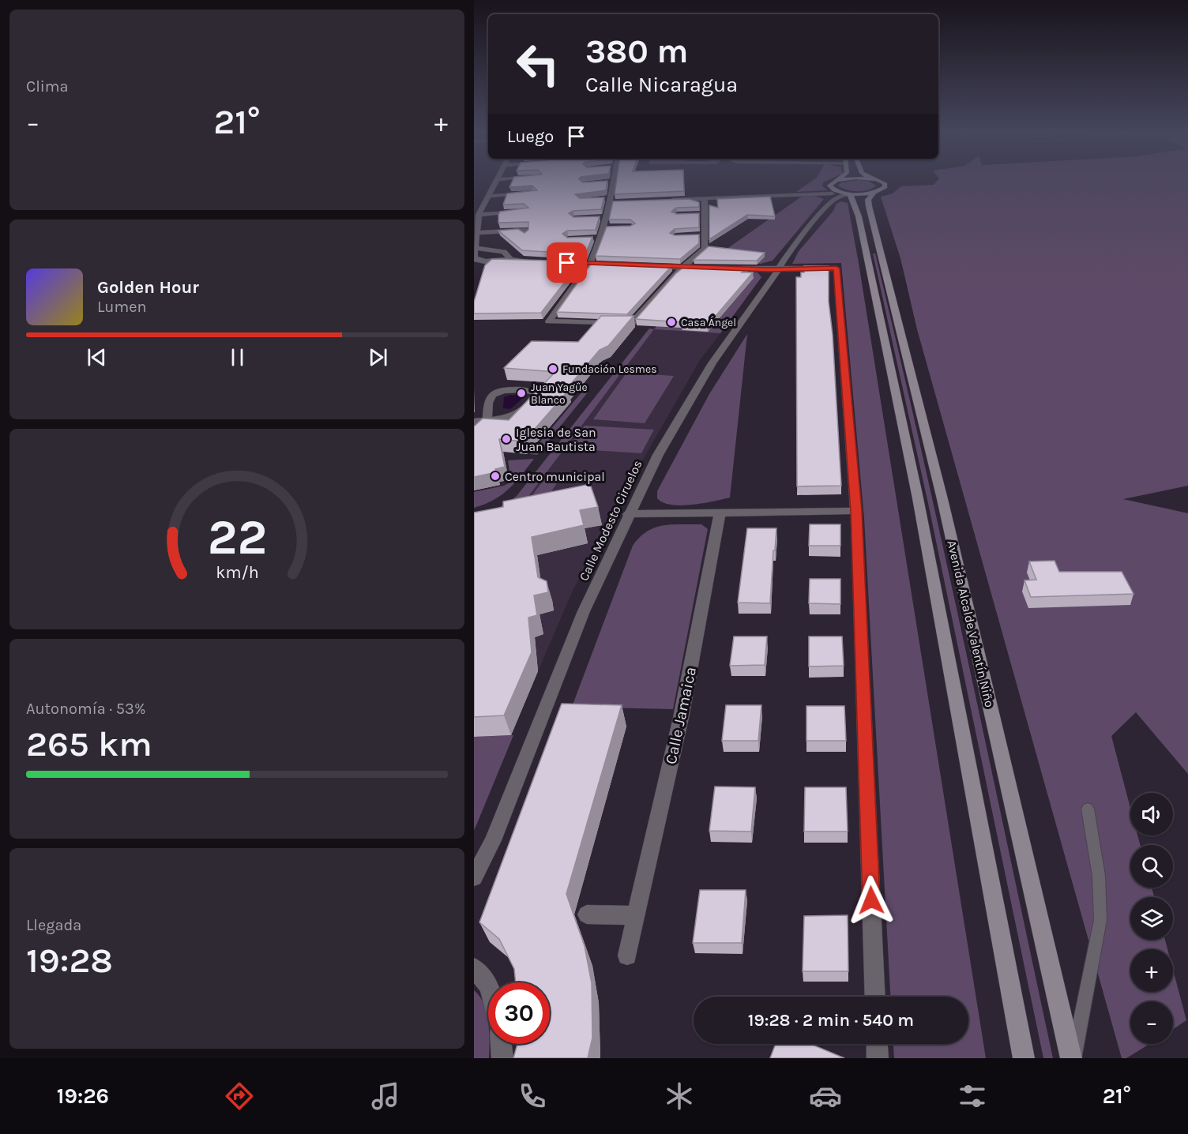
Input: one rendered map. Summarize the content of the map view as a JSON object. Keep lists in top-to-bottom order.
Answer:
{
  "streets": {
    "street": ["Calle Modesto Ciruelos", "Avenida Alcalde Valentín Niño", "Calle Jamaica"]
  },
  "places": [
    "Casa Ángel",
    "Fundación Lesmes",
    "Juan Yagüe Blanco",
    "Iglesia de San Juan Bautista",
    "Centro municipal"
  ],
  "page": {
    "tile": [
      "Clima",
      ["Autonomía · 53%", "265 km"],
      ["Llegada", "19:28"]
    ],
    "turn": ["380 m", "Calle Nicaragua"],
    "heat": ["−", "21°", "+"],
    "then": "Luego",
    "song": ["Golden Hour", "Lumen"],
    "map_buttons": ["+", "−"],
    "limit": "30",
    "trip": "19:28 · 2 min · 540 m",
    "tabs": ["19:26", "21°"],
    "gauge": ["22", "km/h"]
  }
}
